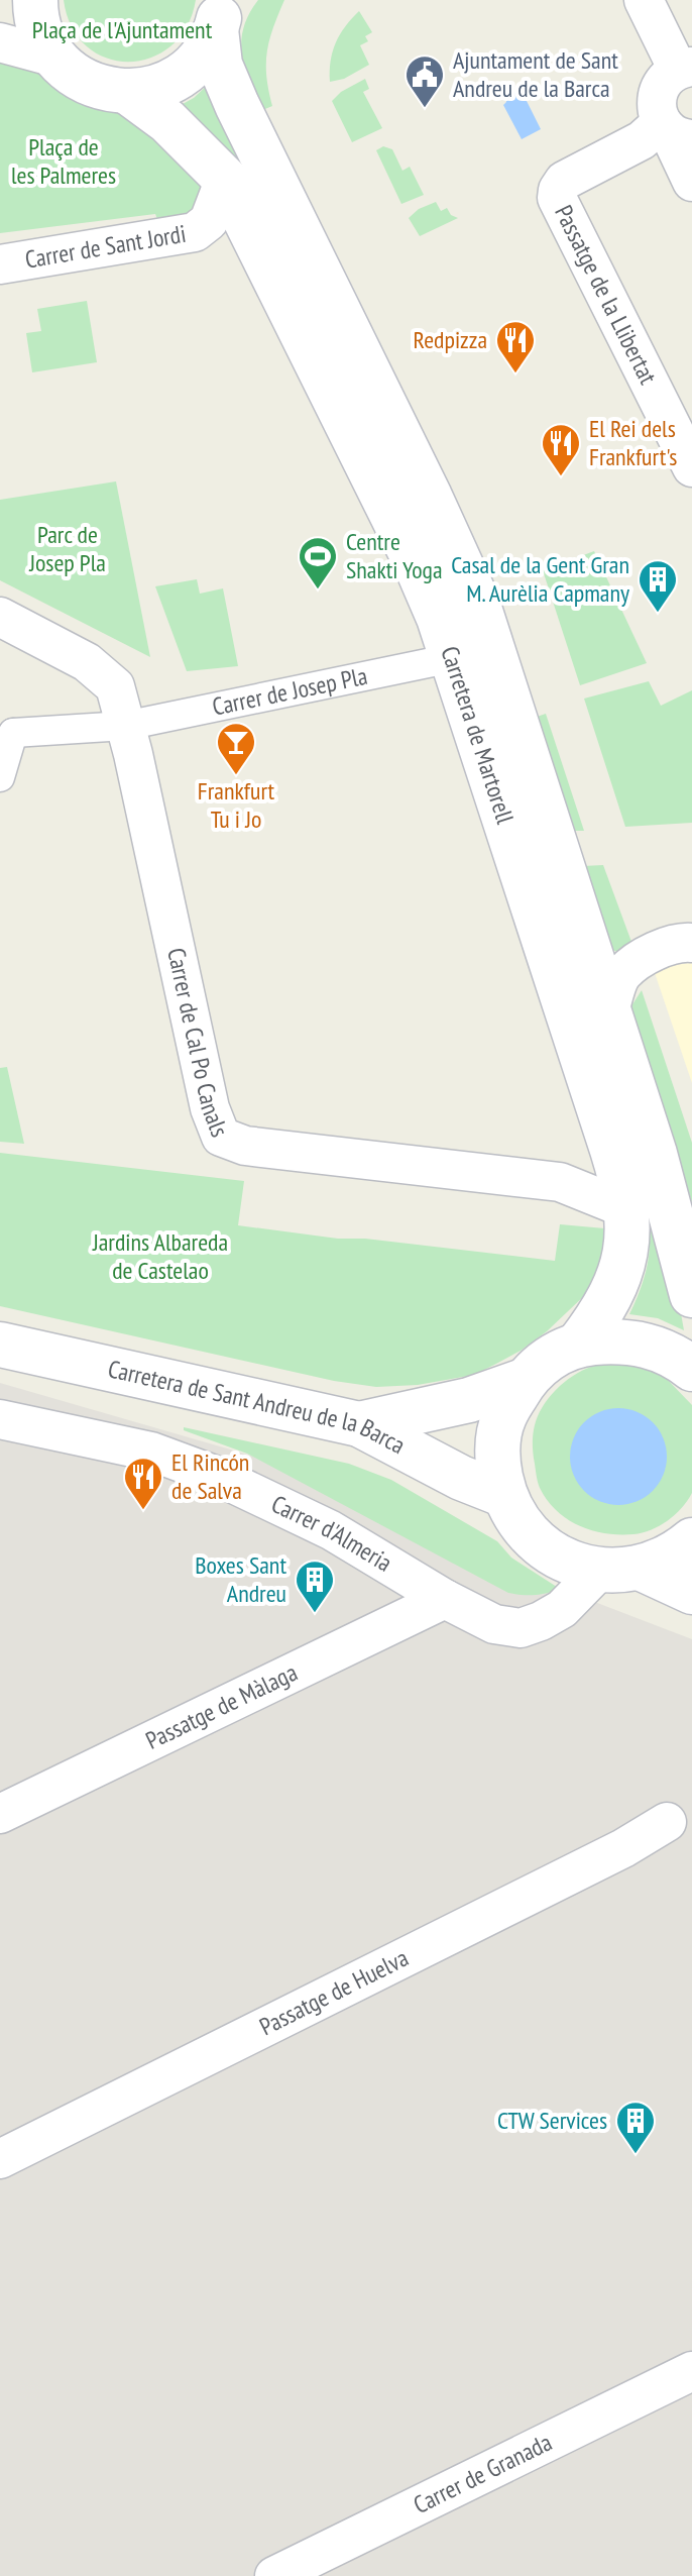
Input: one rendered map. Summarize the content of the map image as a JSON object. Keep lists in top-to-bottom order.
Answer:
{
  "streets": {
    "main road": ["Carretera de Martorell", "Carretera de Sant Andreu de la Barca"],
    "street": [
      "Carrer de Sant Jordi",
      "Passatge de la Llibertat",
      "Carrer de Josep Pla",
      "Carrer de Cal Po Canals",
      "Carrer d'Almeria",
      "Passatge de Màlaga",
      "Passatge de Huelva",
      "Carrer de Granada"
    ]
  },
  "crossings": [
    ["Carrer de Sant Jordi", "Carretera de Martorell"],
    ["Carrer de Josep Pla", "Carretera de Martorell"],
    ["Carrer de Josep Pla", "Carrer de Cal Po Canals"],
    ["Carretera de Martorell", "Carrer de Cal Po Canals"],
    ["Carretera de Martorell", "Carretera de Sant Andreu de la Barca"],
    ["Carretera de Martorell", "Carrer d'Almeria"],
    ["Carrer d'Almeria", "Passatge de Màlaga"]
  ],
  "parks": [
    "Plaça de l'Ajuntament",
    "Plaça de les Palmeres",
    "Parc de Josep Pla",
    "Jardins Albareda de Castelao"
  ],
  "places": {
    "public building": ["Ajuntament de Sant Andreu de la Barca"],
    "restaurant": ["Redpizza", "El Rei dels Frankfurt's", "El Rincón de Salva"],
    "sports": ["Centre Shakti Yoga"],
    "building": ["Casal de la Gent Gran M. Aurèlia Capmany", "Boxes Sant Andreu", "CTW Services"],
    "bar": ["Frankfurt Tu i Jo"]
  }
}
